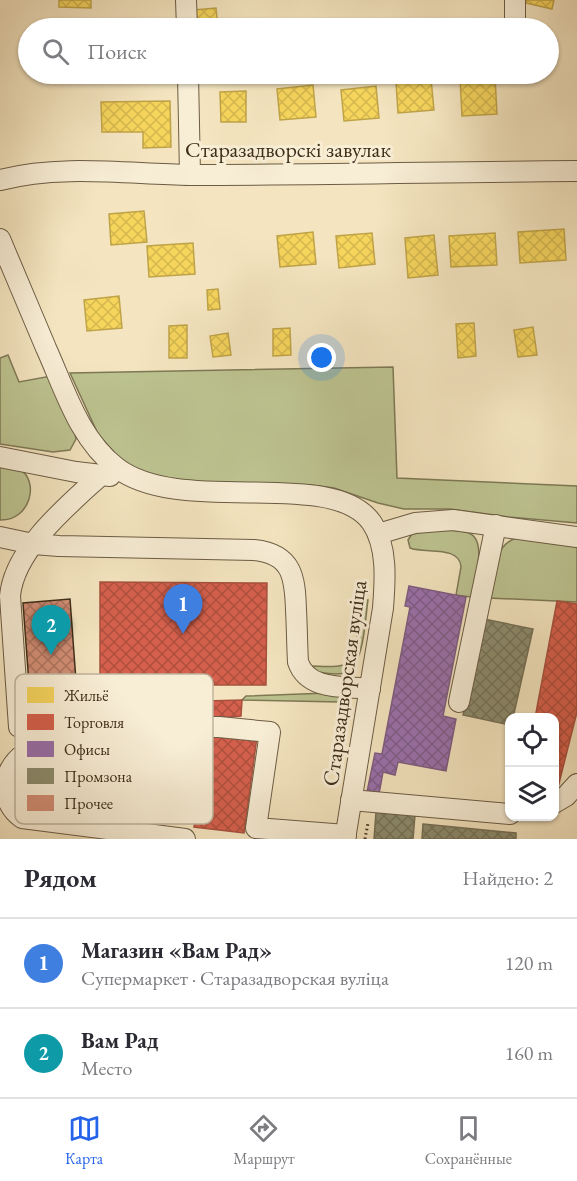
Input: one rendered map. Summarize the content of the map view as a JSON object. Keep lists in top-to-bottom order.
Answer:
{
  "streets": {
    "street": ["Старазадворскі завулак", "Старазадворская вуліца"]
  },
  "legend": [
    "Жильё",
    "Торговля",
    "Офисы",
    "Промзона",
    "Прочее"
  ],
  "page": {
    "search": "Поиск",
    "pins": ["1", "2"],
    "heading": ["Рядом", "Найдено: 2"],
    "list": [
      {
        "mark": "1",
        "name": "Магазин «Вам Рад»",
        "note": "Супермаркет · Старазадворская вуліца",
        "value": "120 m"
      },
      {
        "mark": "2",
        "name": "Вам Рад",
        "note": "Место",
        "value": "160 m"
      }
    ],
    "nav": ["Карта", "Маршрут", "Сохранённые"]
  }
}
